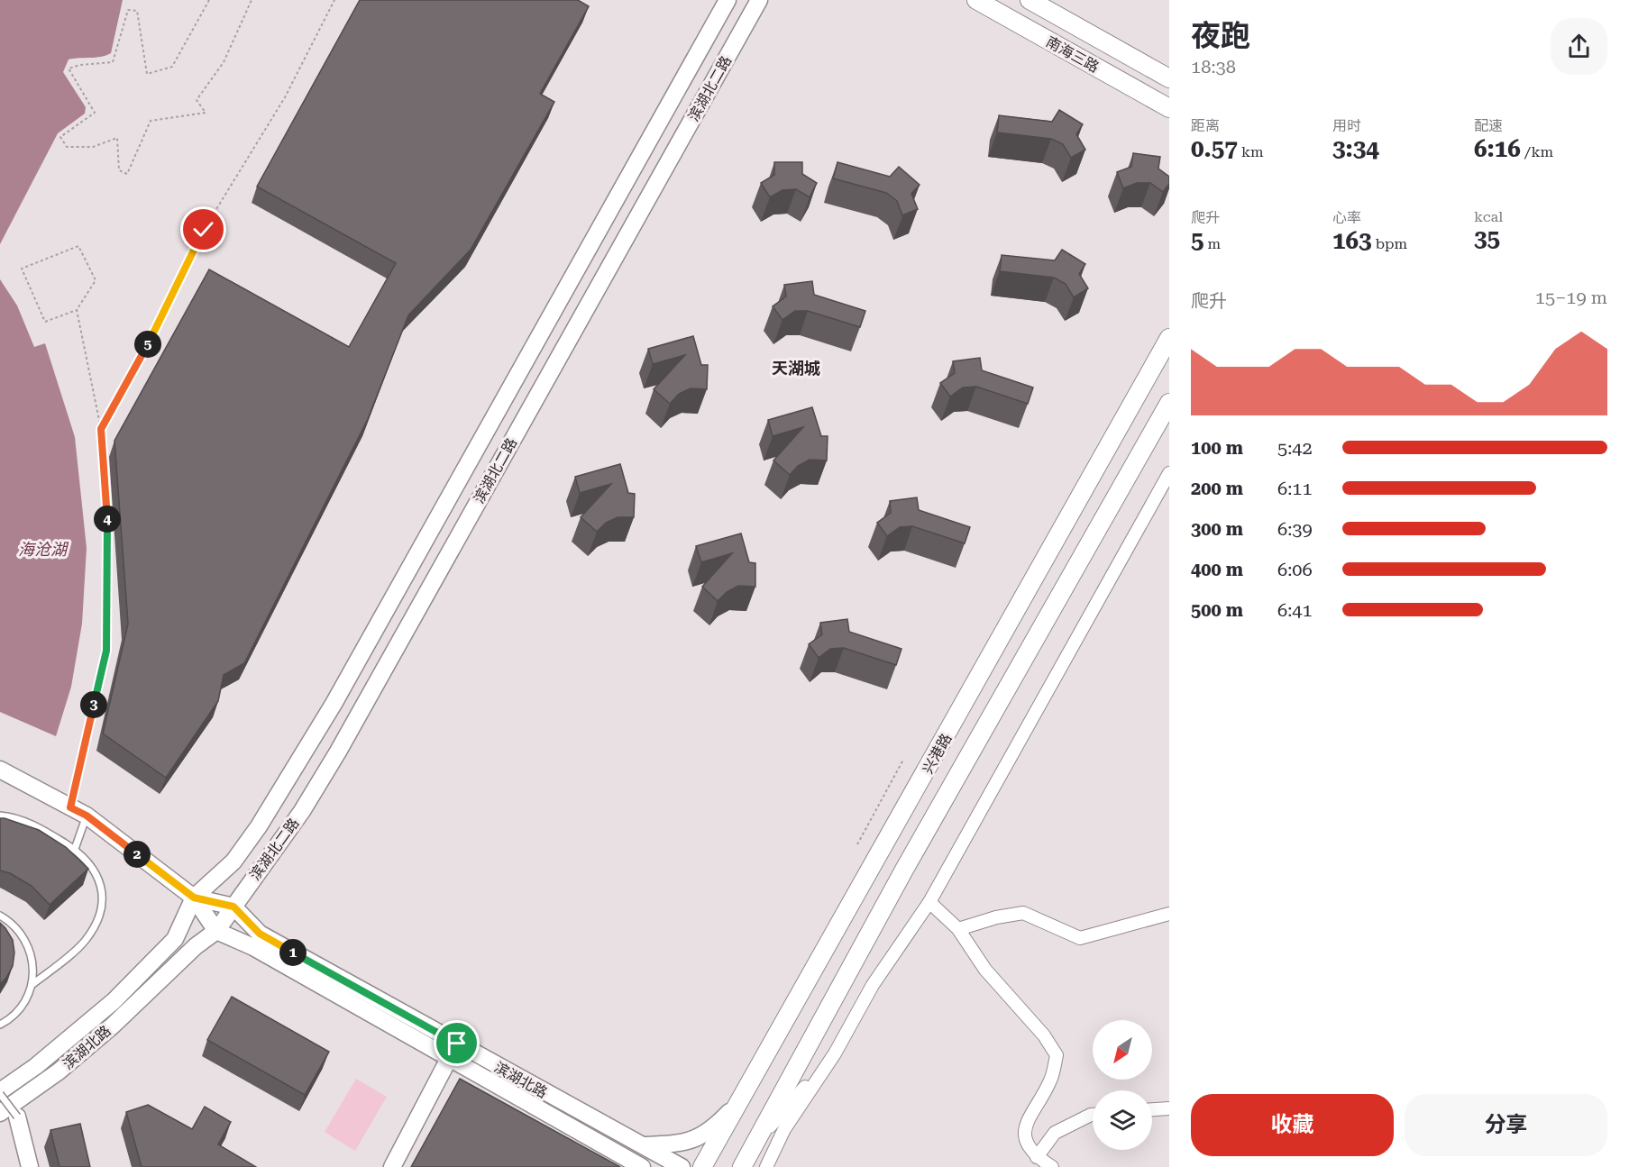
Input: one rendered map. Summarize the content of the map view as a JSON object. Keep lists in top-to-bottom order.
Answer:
{
  "streets": {
    "main road": ["南海三路", "兴港路"],
    "street": ["滨湖北二路", "滨湖北路"]
  },
  "crossings": [
    ["滨湖北二路", "滨湖北路"]
  ],
  "districts": ["天湖城"],
  "water": ["海沧湖"],
  "north": "bottom left",
  "page": {
    "heading": ["夜跑", "18:38"],
    "stats": [
      ["距离", "0.57 km"],
      ["用时", "3:34"],
      ["配速", "6:16 /km"],
      ["爬升", "5 m"],
      ["心率", "163 bpm"],
      ["kcal", "35"]
    ],
    "chart": ["爬升", "15–19 m"],
    "pins": [
      "5",
      "4",
      "3",
      "2",
      "1"
    ],
    "list": [
      {
        "name": "100 m",
        "note": "5:42"
      },
      {
        "name": "200 m",
        "note": "6:11"
      },
      {
        "name": "300 m",
        "note": "6:39"
      },
      {
        "name": "400 m",
        "note": "6:06"
      },
      {
        "name": "500 m",
        "note": "6:41"
      }
    ],
    "buttons": ["收藏", "分享"]
  }
}
